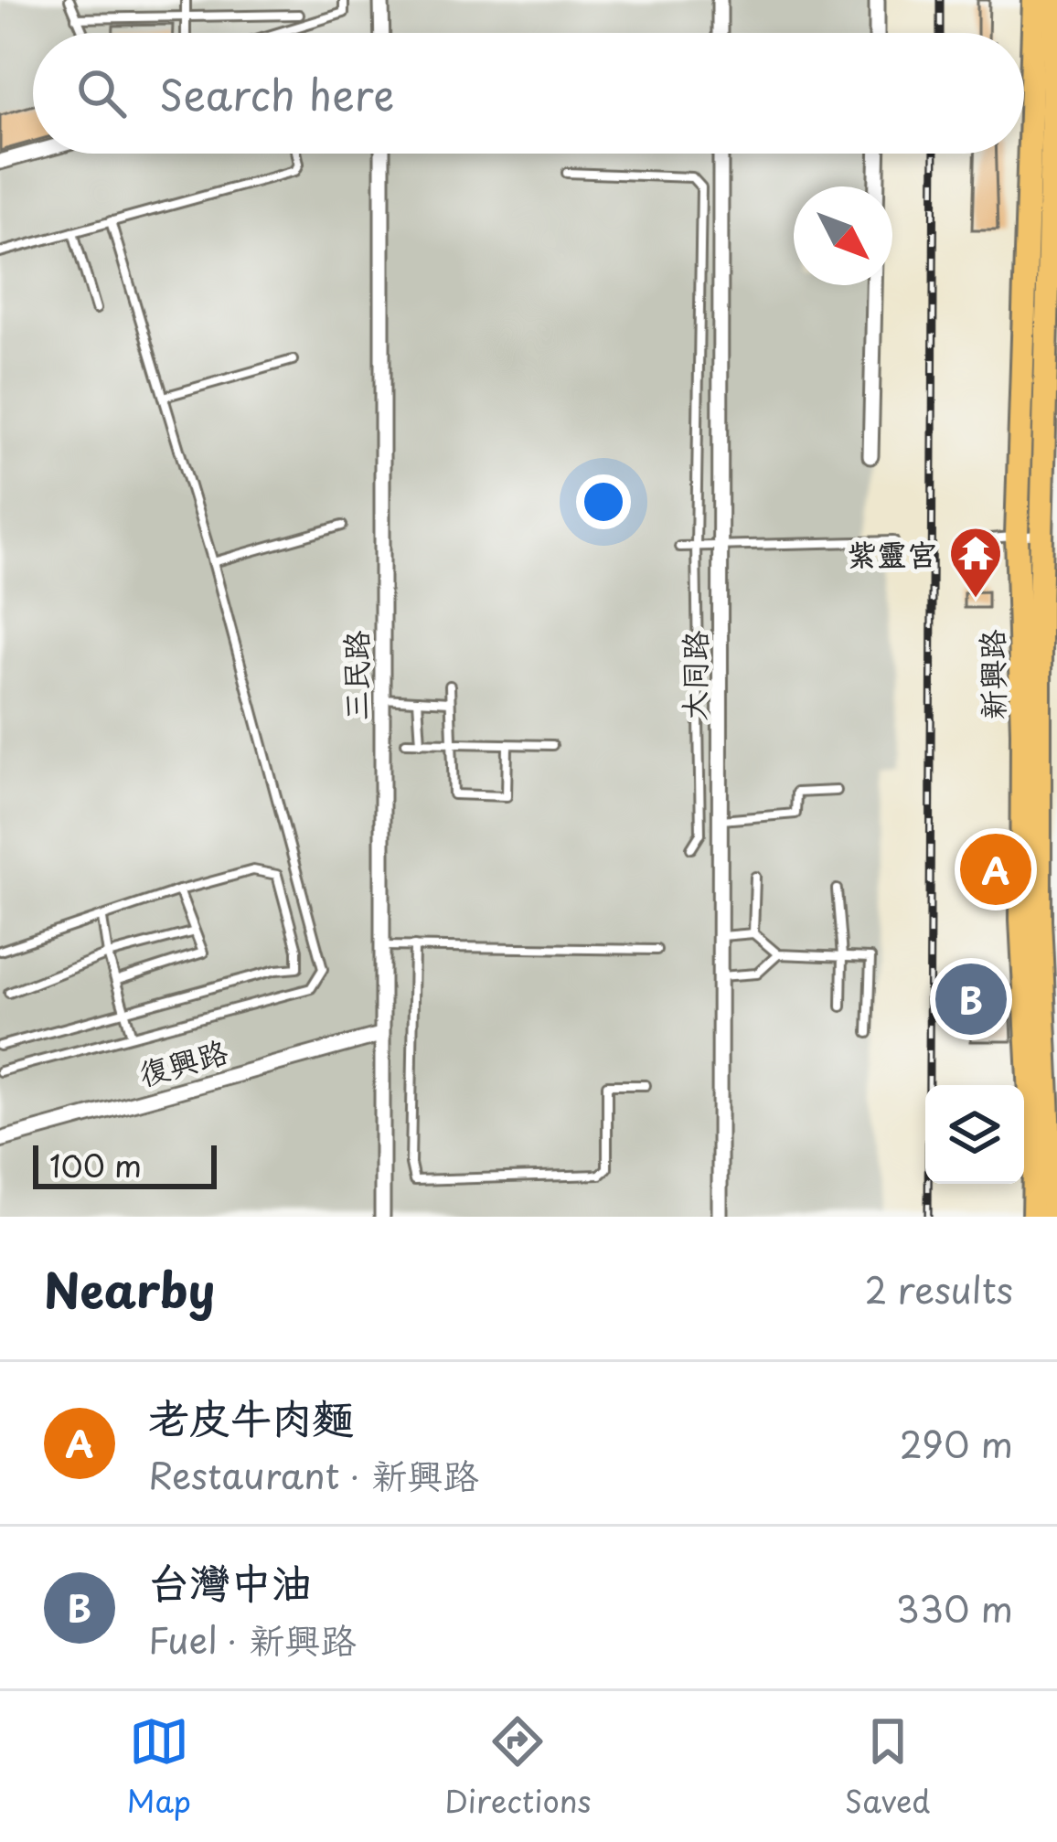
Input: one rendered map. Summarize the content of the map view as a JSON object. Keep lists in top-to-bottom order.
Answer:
{
  "streets": {
    "main road": ["新興路"],
    "street": ["三民路", "大同路", "復興路"]
  },
  "crossings": [
    ["三民路", "復興路"]
  ],
  "places": {
    "temple": ["紫靈宫"]
  },
  "scale_bar": "100 m",
  "north": "bottom right",
  "page": {
    "search": "Search here",
    "pins": ["A", "B"],
    "scale": "100 m",
    "heading": ["Nearby", "2 results"],
    "list": [
      {
        "mark": "A",
        "name": "老皮牛肉麵",
        "note": "Restaurant · 新興路",
        "value": "290 m"
      },
      {
        "mark": "B",
        "name": "台灣中油",
        "note": "Fuel · 新興路",
        "value": "330 m"
      }
    ],
    "nav": ["Map", "Directions", "Saved"]
  }
}
